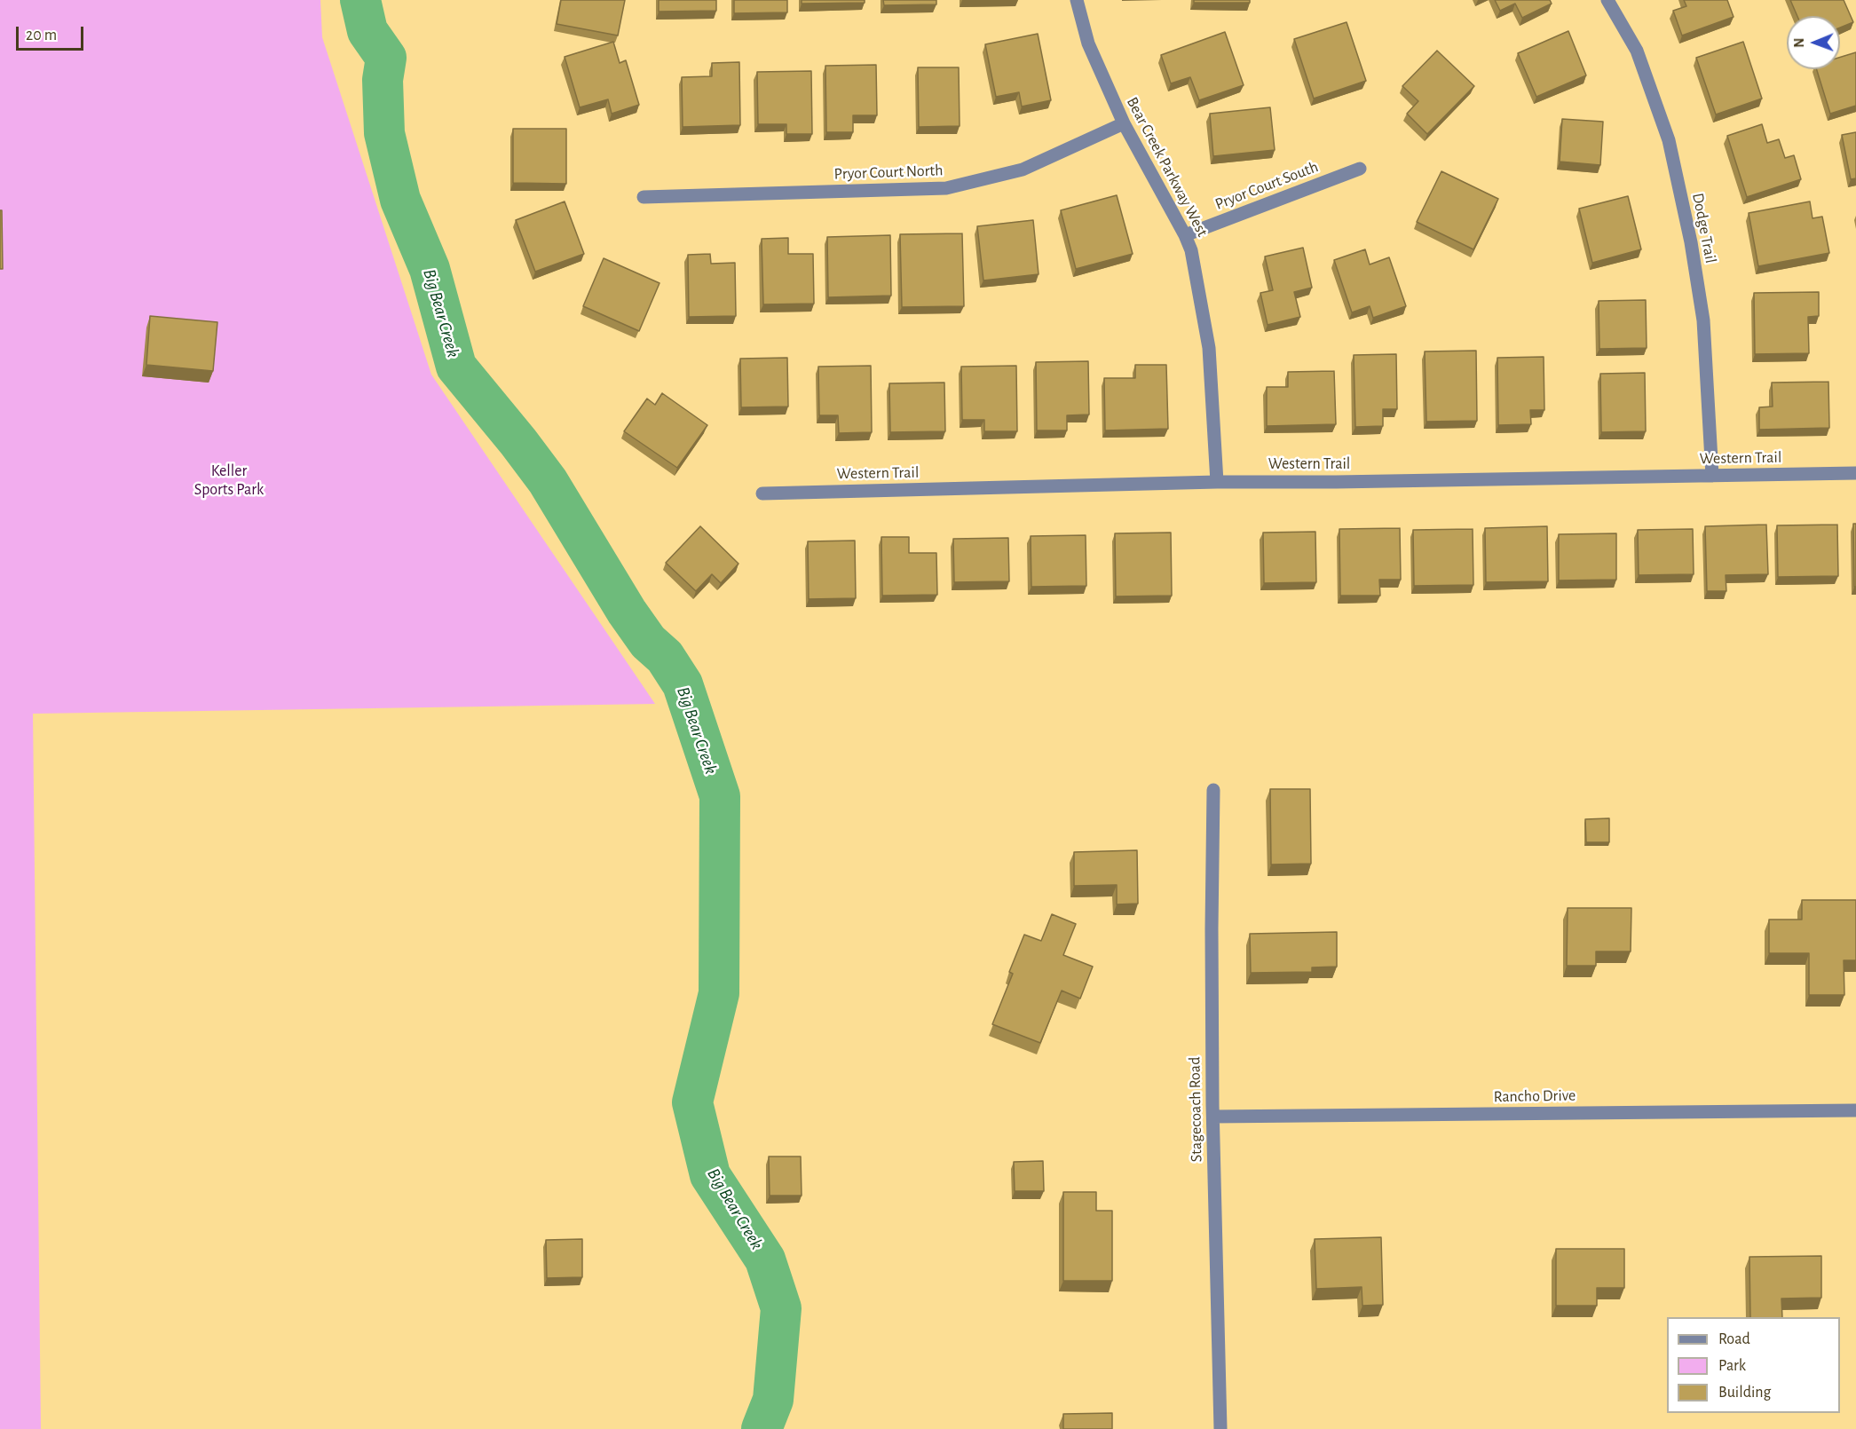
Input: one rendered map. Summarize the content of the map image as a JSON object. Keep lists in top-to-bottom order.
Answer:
{
  "streets": {
    "street": [
      "Bear Creek Parkway West",
      "Pryor Court North",
      "Pryor Court South",
      "Dodge Trail",
      "Western Trail",
      "Rancho Drive",
      "Stagecoach Road"
    ]
  },
  "crossings": [
    ["Bear Creek Parkway West", "Pryor Court North"],
    ["Bear Creek Parkway West", "Pryor Court South"],
    ["Bear Creek Parkway West", "Western Trail"],
    ["Dodge Trail", "Western Trail"],
    ["Rancho Drive", "Stagecoach Road"]
  ],
  "water": ["Big Bear Creek"],
  "parks": ["Keller Sports Park"],
  "legend": ["Road", "Park", "Building"],
  "scale_bar": "20 m",
  "north": "left"
}
